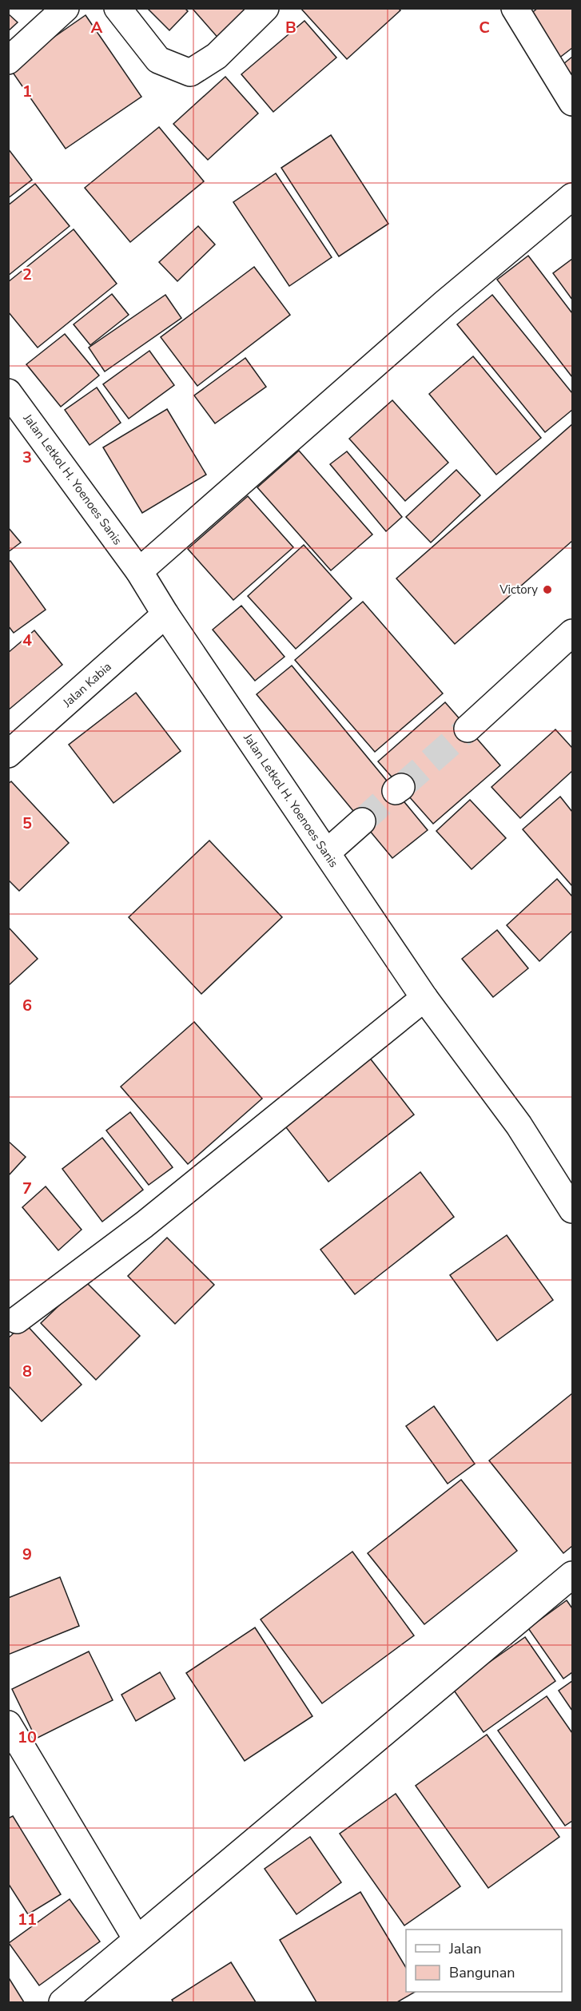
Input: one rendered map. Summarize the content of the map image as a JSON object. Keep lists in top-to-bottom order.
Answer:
{
  "streets": {
    "street": ["Jalan Letkol H. Yoenoes Sanis", "Jalan Kabia"]
  },
  "crossings": [
    ["Jalan Letkol H. Yoenoes Sanis", "Jalan Kabia"]
  ],
  "places": ["Victory"],
  "legend": ["Jalan", "Bangunan"],
  "grid": {
    "columns": ["A", "B", "C"],
    "rows": [
      "1",
      "2",
      "3",
      "4",
      "5",
      "6",
      "7",
      "8",
      "9",
      "10",
      "11"
    ]
  }
}
